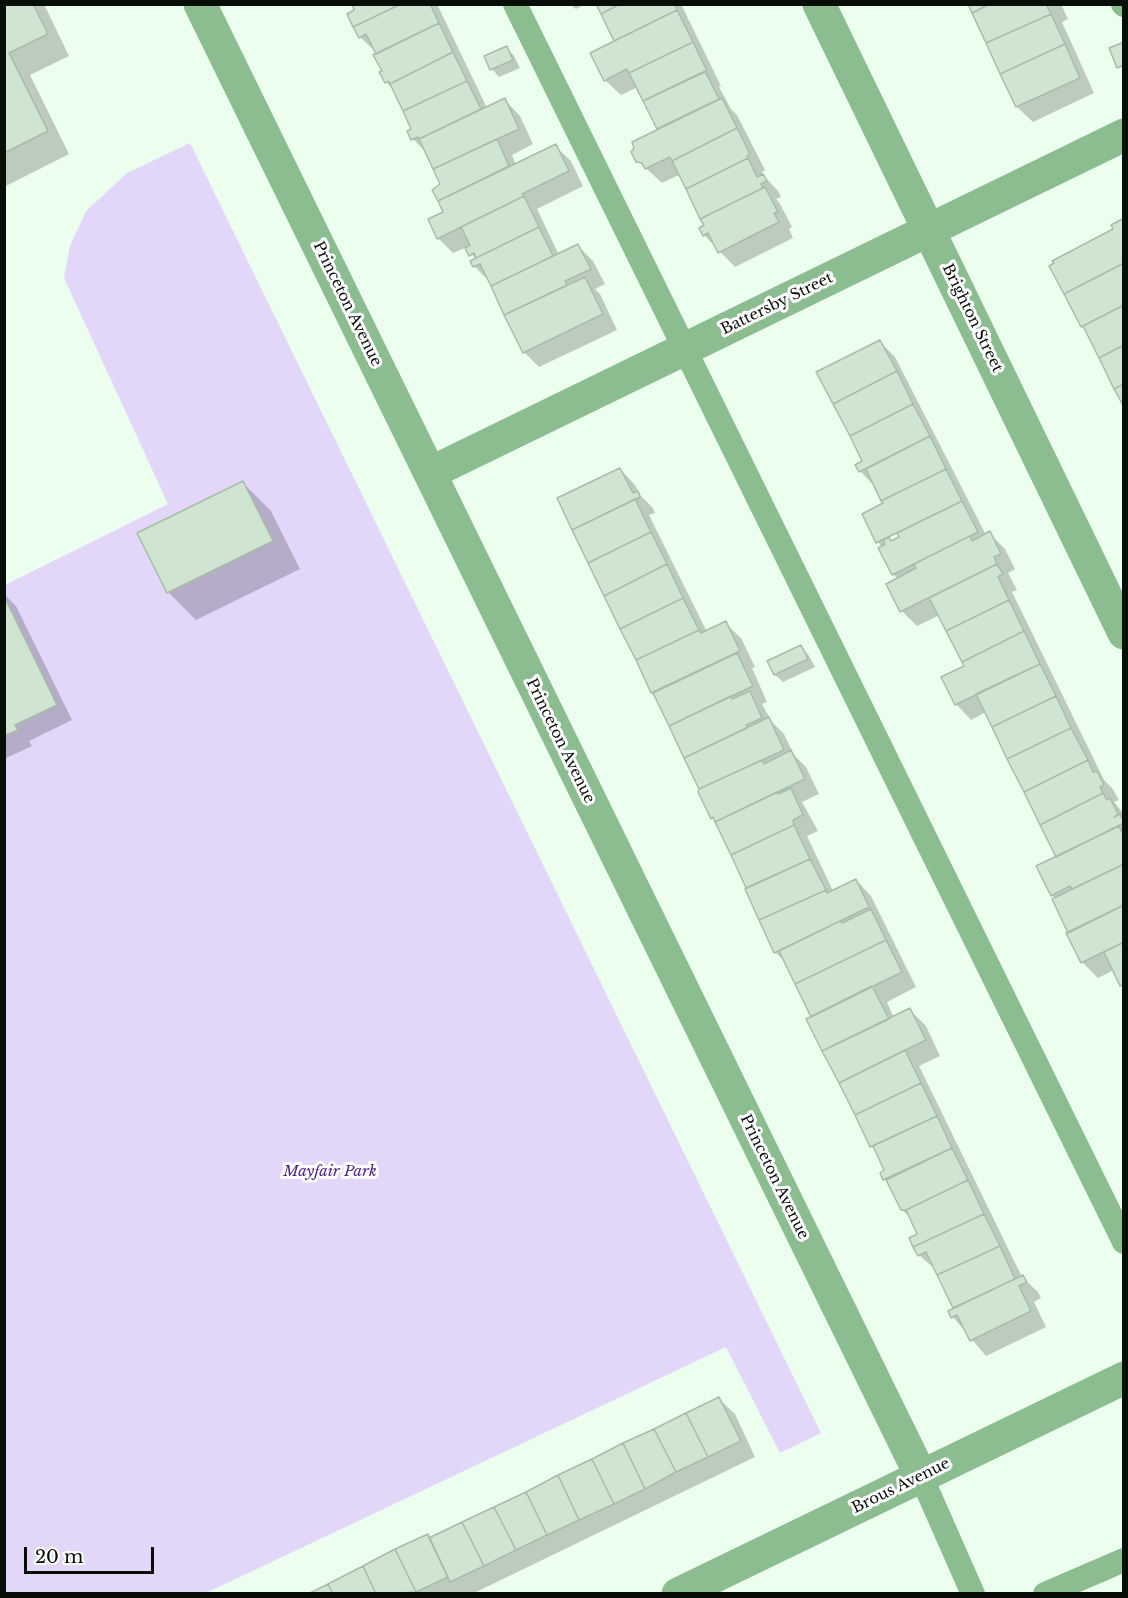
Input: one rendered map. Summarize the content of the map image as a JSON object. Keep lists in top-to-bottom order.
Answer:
{
  "streets": {
    "street": [
      "Princeton Avenue",
      "Battersby Street",
      "Brighton Street",
      "Brous Avenue"
    ]
  },
  "crossings": [
    ["Princeton Avenue", "Battersby Street"],
    ["Princeton Avenue", "Brous Avenue"],
    ["Battersby Street", "Brighton Street"]
  ],
  "parks": ["Mayfair Park"],
  "scale_bar": "20 m"
}
